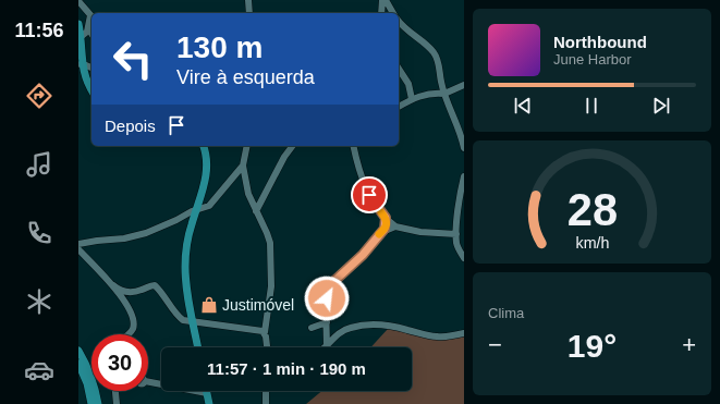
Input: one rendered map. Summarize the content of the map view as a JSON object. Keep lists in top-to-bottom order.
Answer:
{
  "places": {
    "shop": ["Justimóvel"]
  },
  "page": {
    "tabs": "11:56",
    "turn": ["130 m", "Vire à esquerda"],
    "song": ["Northbound", "June Harbor"],
    "then": "Depois",
    "tile": "Clima",
    "heat": ["−", "19°", "+"],
    "limit": "30",
    "trip": "11:57 · 1 min · 190 m",
    "gauge": ["28", "km/h"]
  }
}
